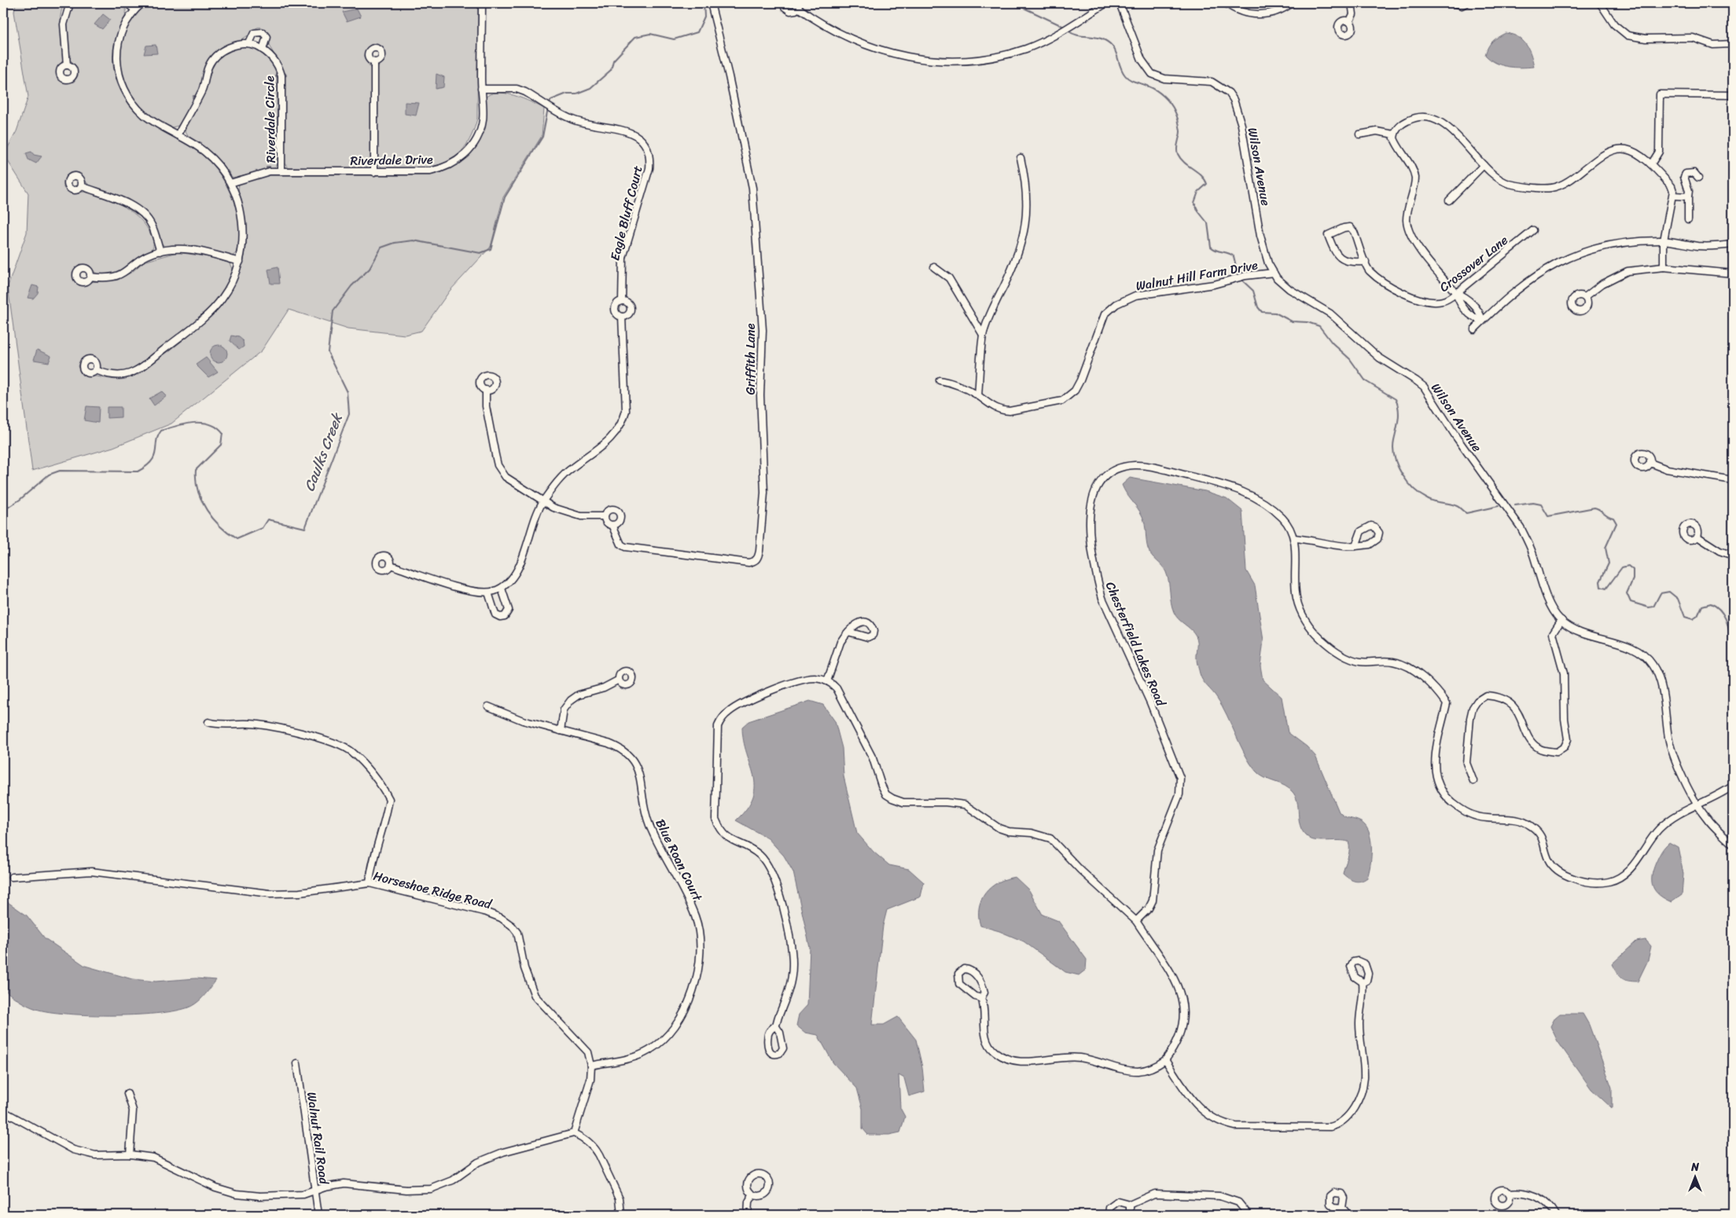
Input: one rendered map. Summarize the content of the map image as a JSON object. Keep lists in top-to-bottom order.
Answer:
{
  "streets": {
    "street": [
      "Riverdale Circle",
      "Riverdale Drive",
      "Wilson Avenue",
      "Eagle Bluff Court",
      "Crossover Lane",
      "Walnut Hill Farm Drive",
      "Griffith Lane",
      "Chesterfield Lakes Road",
      "Blue Roan Court",
      "Horseshoe Ridge Road",
      "Walnut Rail Road"
    ]
  },
  "crossings": [
    ["Riverdale Circle", "Riverdale Drive"],
    ["Riverdale Drive", "Eagle Bluff Court"],
    ["Wilson Avenue", "Walnut Hill Farm Drive"],
    ["Blue Roan Court", "Horseshoe Ridge Road"]
  ],
  "water": ["Caulks Creek"],
  "north": "top"
}
